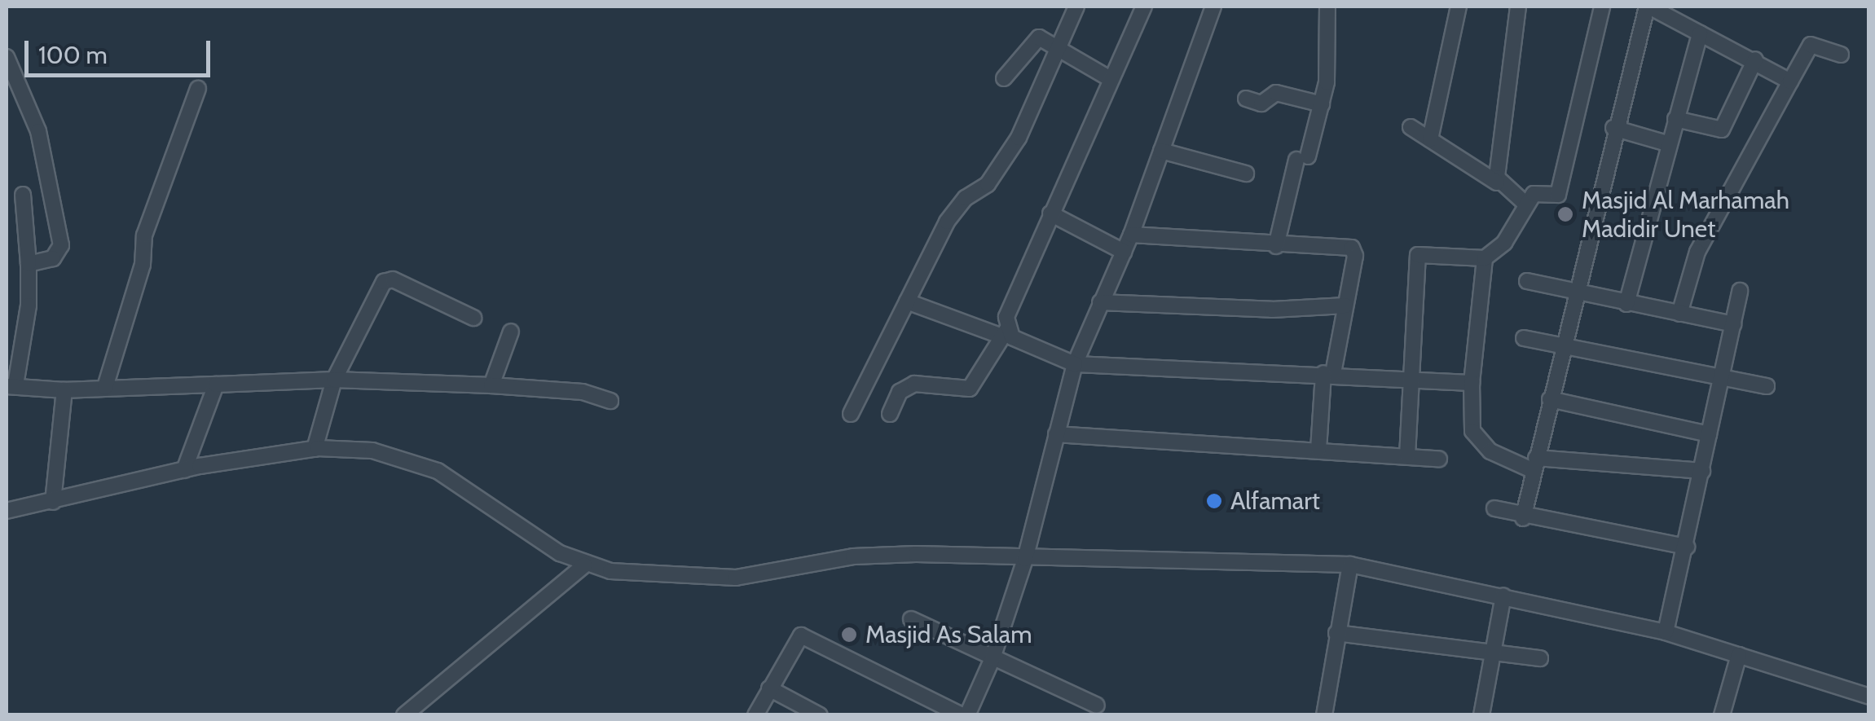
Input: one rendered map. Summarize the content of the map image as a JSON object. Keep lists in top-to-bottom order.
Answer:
{
  "places": ["Masjid Al Marhamah Madidir Unet", "Alfamart", "Masjid As Salam"],
  "scale_bar": "100 m"
}
